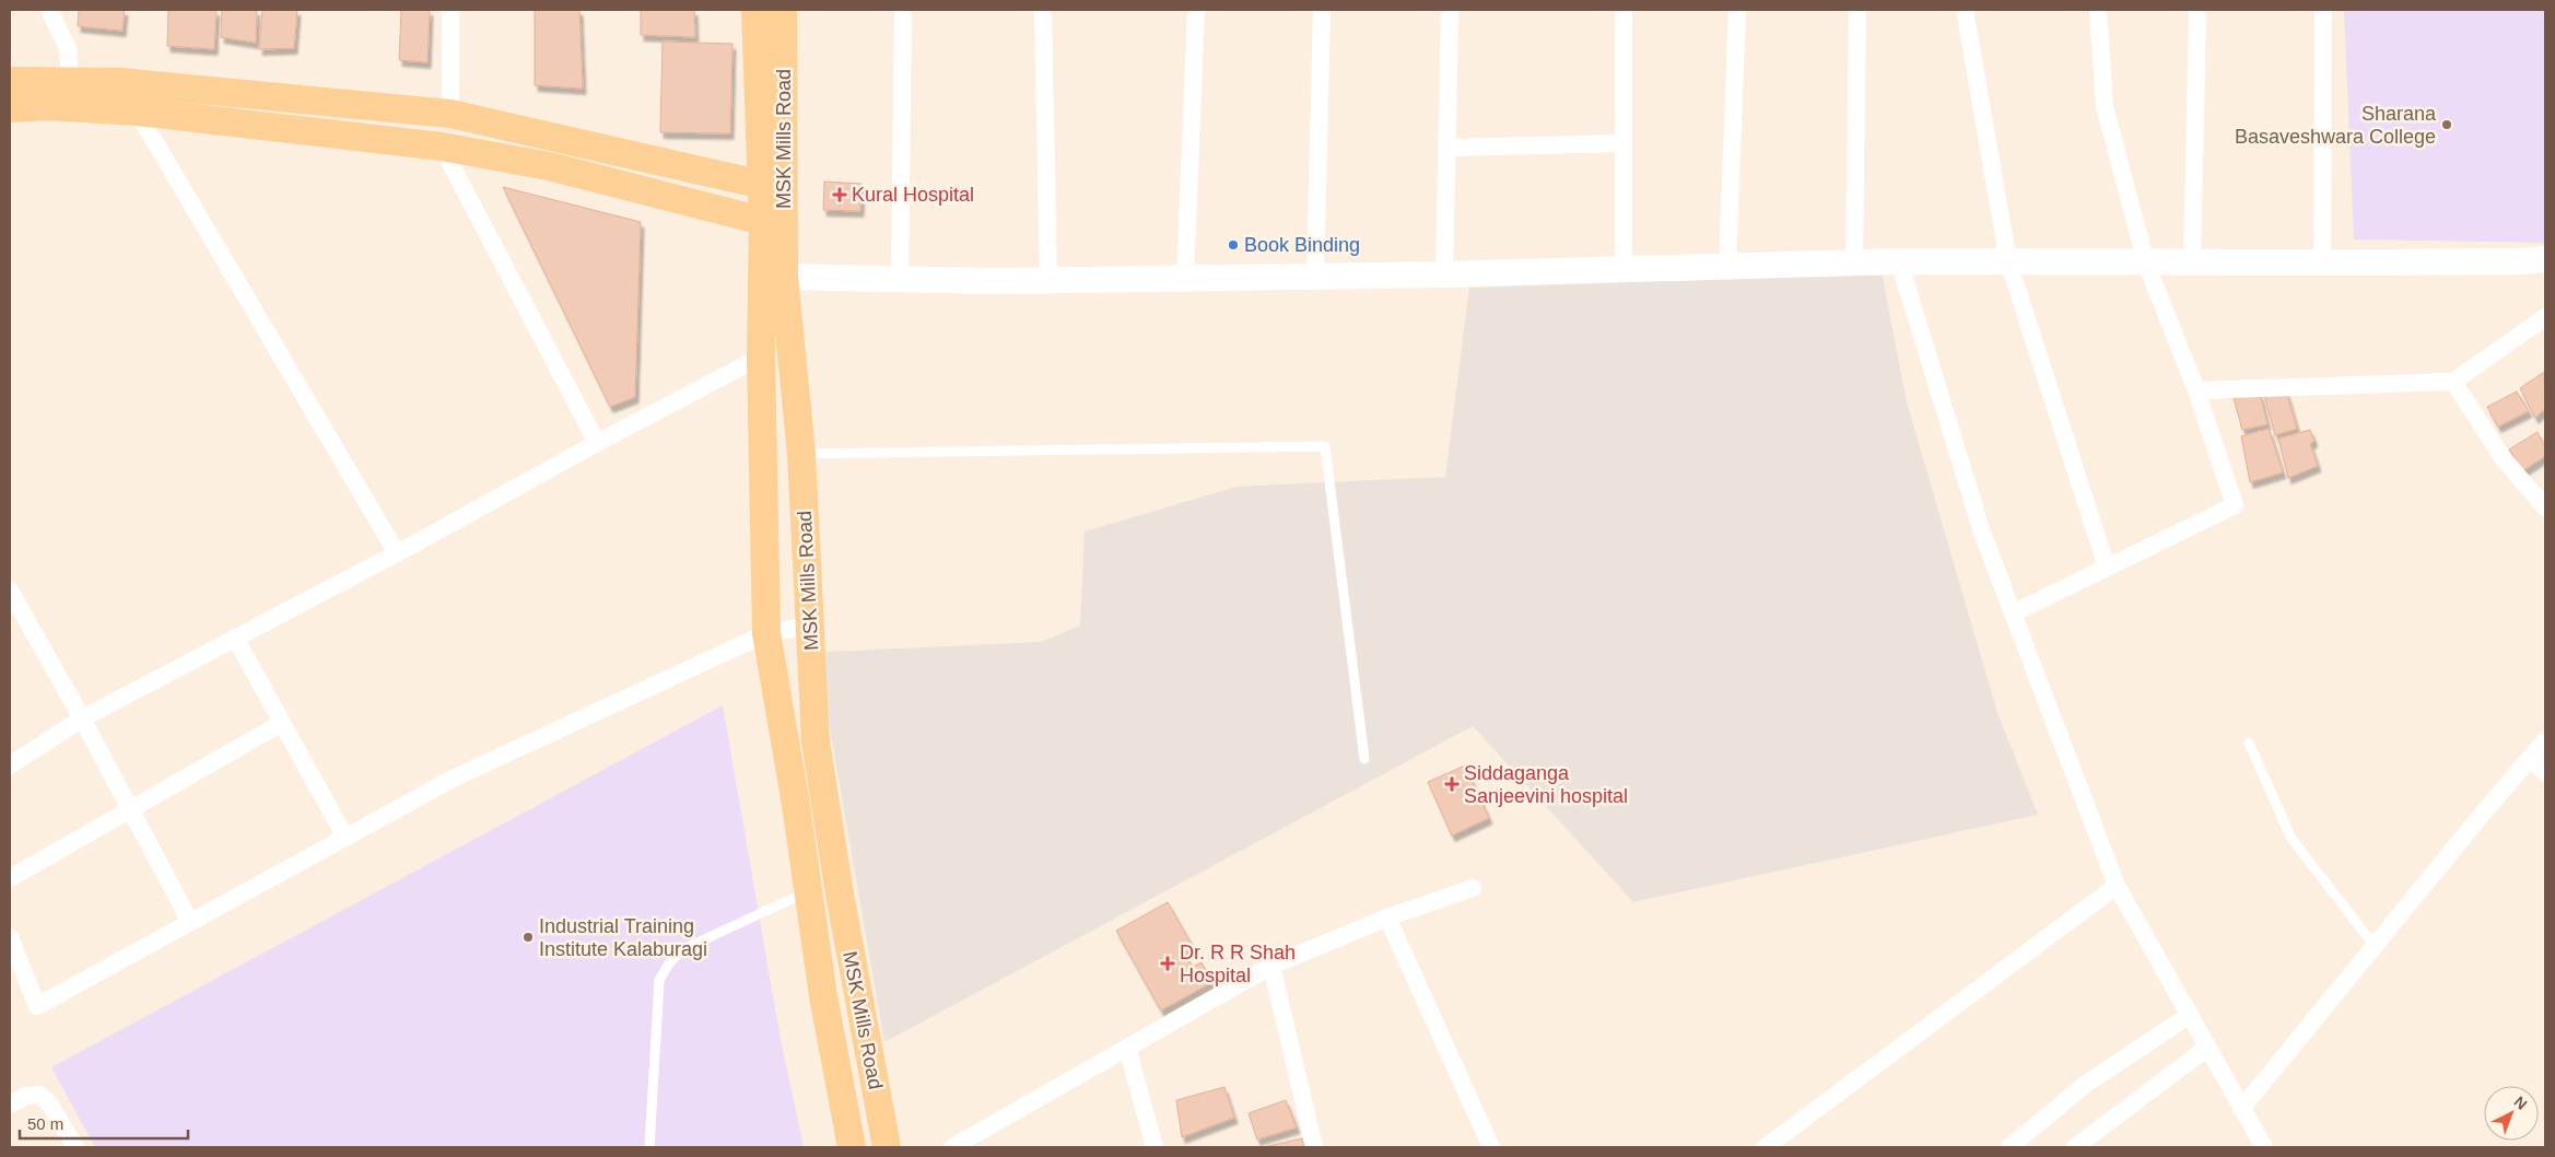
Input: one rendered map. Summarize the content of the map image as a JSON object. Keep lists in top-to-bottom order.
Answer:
{
  "streets": {
    "main road": ["MSK Mills Road"]
  },
  "places": {
    "other": ["Sharana Basaveshwara College", "Book Binding", "Industrial Training Institute Kalaburagi"],
    "health": ["Kural Hospital", "Siddaganga Sanjeevini hospital", "Dr. R R Shah Hospital"]
  },
  "scale_bar": "50 m",
  "north": "top right"
}
